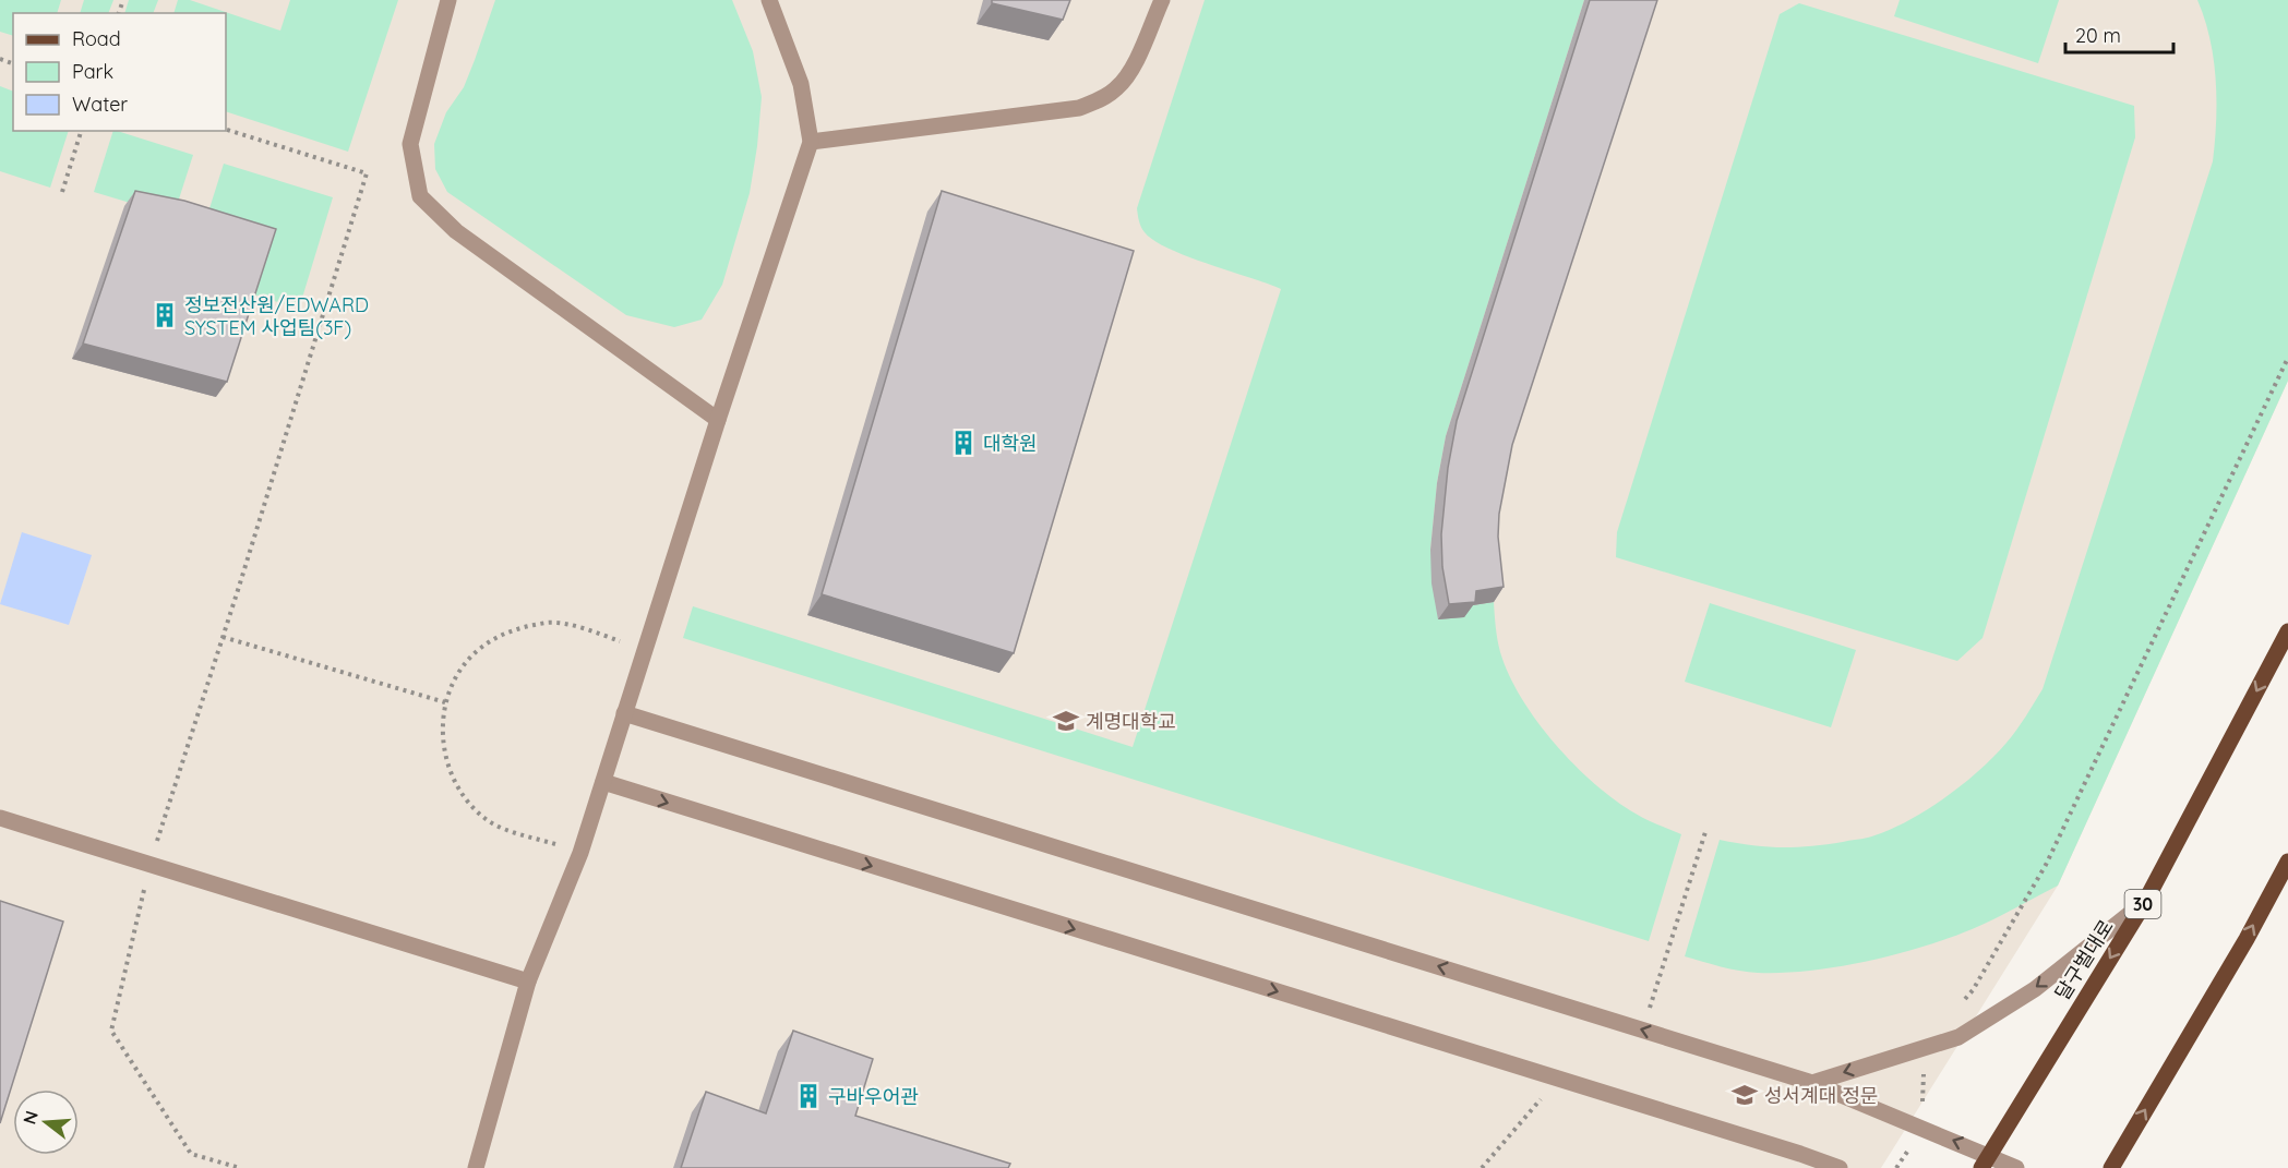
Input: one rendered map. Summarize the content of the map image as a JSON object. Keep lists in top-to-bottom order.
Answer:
{
  "streets": {
    "main road": ["30", "달구벌대로"]
  },
  "places": {
    "building": ["정보전산원/EDWARD SYSTEM 사업팀(3F)", "대학원", "구바우어관"],
    "school or university": ["계명대학교", "성서계대 정문"]
  },
  "legend": ["Road", "Park", "Water"],
  "scale_bar": "20 m",
  "north": "left"
}
